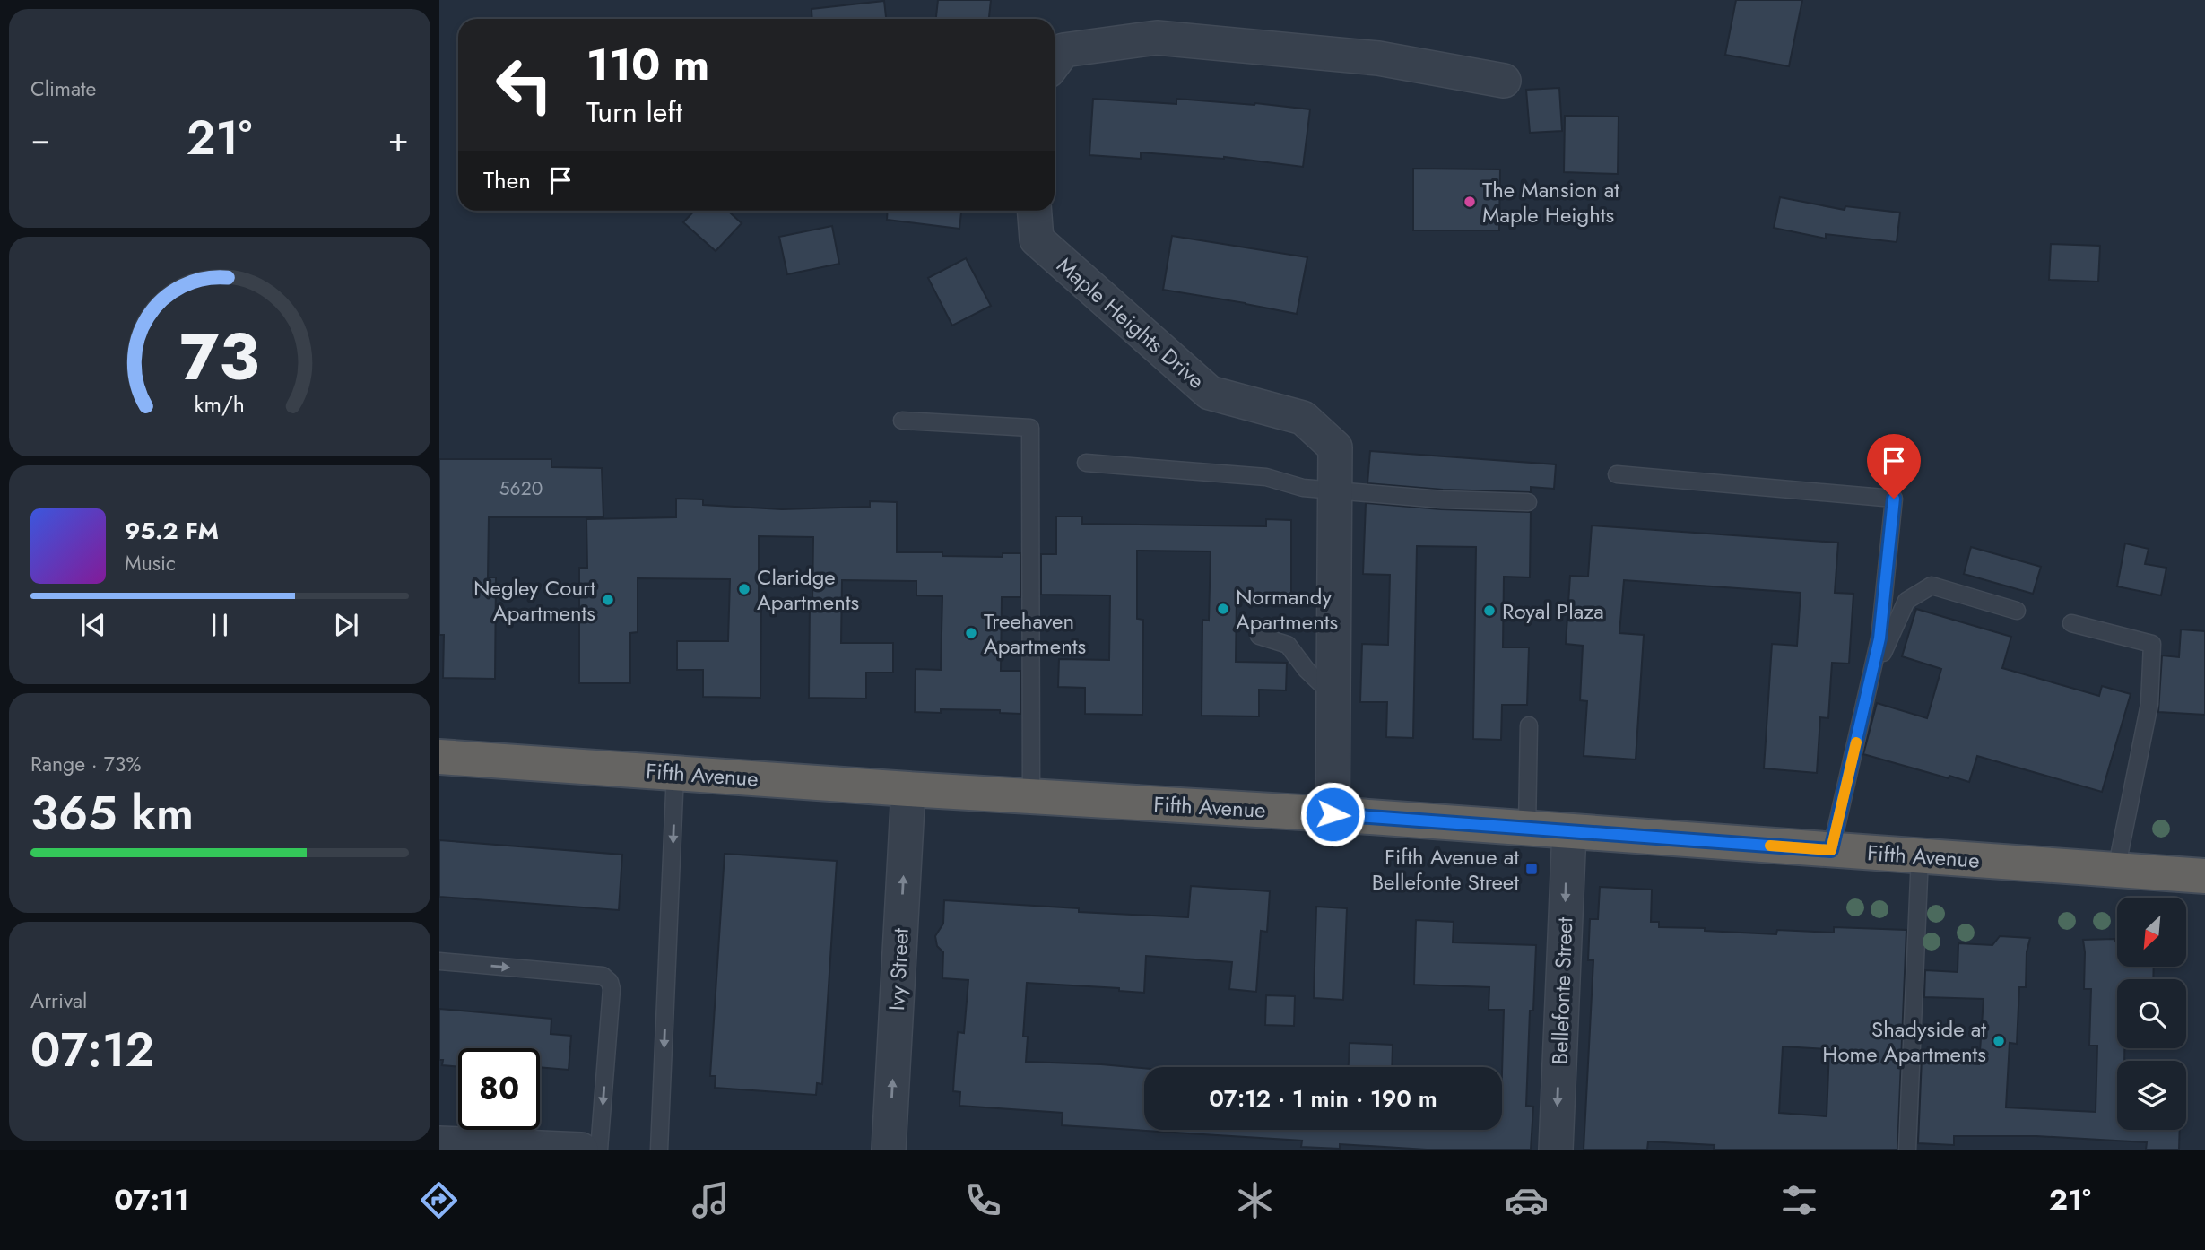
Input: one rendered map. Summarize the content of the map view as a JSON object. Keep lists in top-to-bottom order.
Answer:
{
  "streets": {
    "highway": ["Fifth Avenue"],
    "street": ["Maple Heights Drive", "Ivy Street", "Bellefonte Street"]
  },
  "crossings": [
    ["Maple Heights Drive", "Fifth Avenue"],
    ["Fifth Avenue", "Ivy Street"],
    ["Fifth Avenue", "Bellefonte Street"]
  ],
  "one_way": ["Ivy Street", "Bellefonte Street"],
  "places": {
    "other": [
      "The Mansion at Maple Heights",
      "Claridge Apartments",
      "Negley Court Apartments",
      "Normandy Apartments",
      "Royal Plaza",
      "Treehaven Apartments",
      "Shadyside at Home Apartments"
    ],
    "transit": ["Fifth Avenue at Bellefonte Street"]
  },
  "house_numbers": ["5620"],
  "north": "bottom left",
  "page": {
    "tile": [
      "Climate",
      ["Range · 73%", "365 km"],
      ["Arrival", "07:12"]
    ],
    "turn": ["110 m", "Turn left"],
    "heat": ["−", "21°", "+"],
    "then": "Then",
    "song": ["95.2 FM", "Music"],
    "limit": "80",
    "trip": "07:12 · 1 min · 190 m",
    "tabs": ["07:11", "21°"],
    "gauge": ["73", "km/h"]
  }
}
